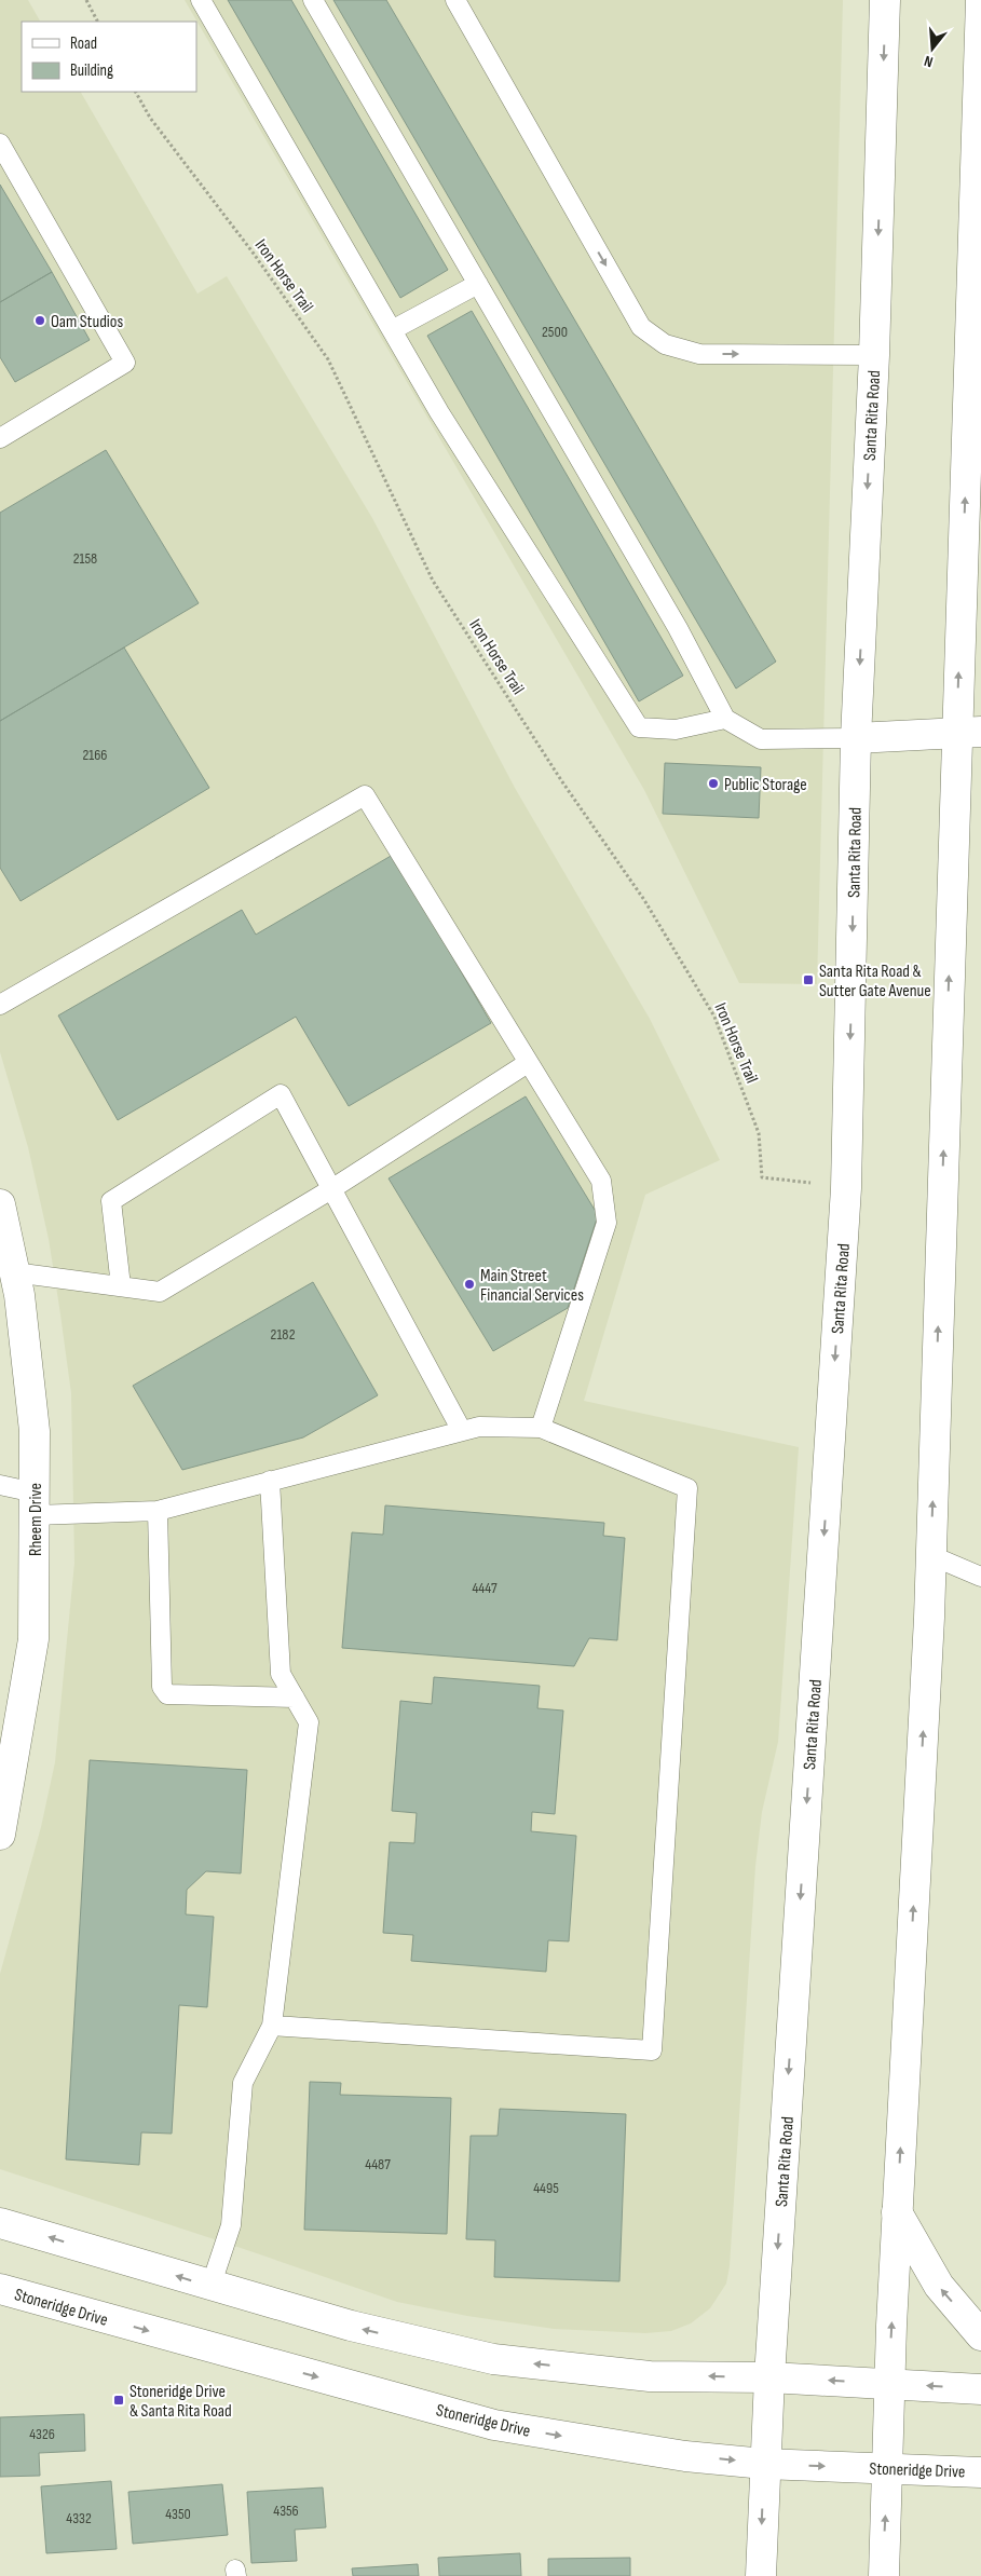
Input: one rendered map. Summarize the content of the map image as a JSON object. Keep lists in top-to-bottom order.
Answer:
{
  "streets": {
    "main road": ["Santa Rita Road", "Rheem Drive", "Stoneridge Drive"],
    "path": ["Iron Horse Trail"]
  },
  "crossings": [
    ["Iron Horse Trail", "Santa Rita Road"],
    ["Santa Rita Road", "Stoneridge Drive"]
  ],
  "places": {
    "other": ["Oam Studios", "Public Storage", "Main Street Financial Services"],
    "transit": ["Santa Rita Road & Sutter Gate Avenue", "Stoneridge Drive & Santa Rita Road"]
  },
  "house_numbers": [
    "2500",
    "2158",
    "2166",
    "2182",
    "4447",
    "4487",
    "4495",
    "4326",
    "4356",
    "4350",
    "4332"
  ],
  "legend": ["Road", "Building"],
  "north": "bottom"
}
